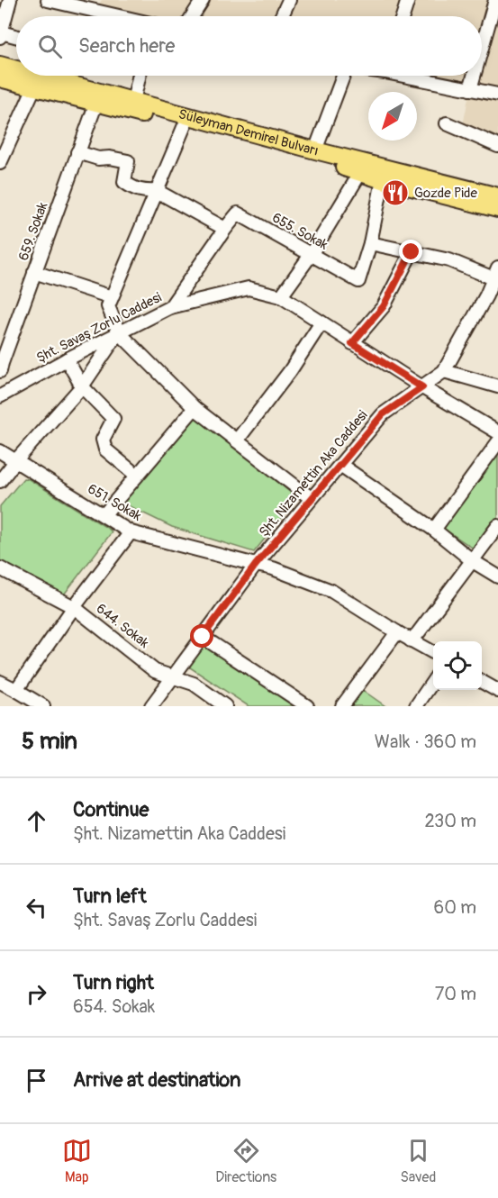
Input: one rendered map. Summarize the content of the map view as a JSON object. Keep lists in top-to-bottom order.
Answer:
{
  "streets": {
    "main road": ["Süleyman Demirel Bulvarı"],
    "street": [
      "659. Sokak",
      "655. Sokak",
      "Şht. Savaş Zorlu Caddesi",
      "Şht. Nizamettin Aka Caddesi",
      "651. Sokak",
      "644. Sokak"
    ]
  },
  "crossings": [
    ["Süleyman Demirel Bulvarı", "659. Sokak"],
    ["Süleyman Demirel Bulvarı", "655. Sokak"],
    ["655. Sokak", "Şht. Savaş Zorlu Caddesi"],
    ["Şht. Savaş Zorlu Caddesi", "Şht. Nizamettin Aka Caddesi"],
    ["Şht. Nizamettin Aka Caddesi", "651. Sokak"],
    ["Şht. Nizamettin Aka Caddesi", "644. Sokak"]
  ],
  "places": {
    "restaurant": ["Gozde Pide"]
  },
  "north": "bottom left",
  "page": {
    "search": "Search here",
    "heading": ["5 min", "Walk · 360 m"],
    "list": [
      ["Continue", "Şht. Nizamettin Aka Caddesi", "230 m"],
      ["Turn left", "Şht. Savaş Zorlu Caddesi", "60 m"],
      ["Turn right", "654. Sokak", "70 m"],
      "Arrive at destination"
    ],
    "nav": ["Map", "Directions", "Saved"]
  }
}
